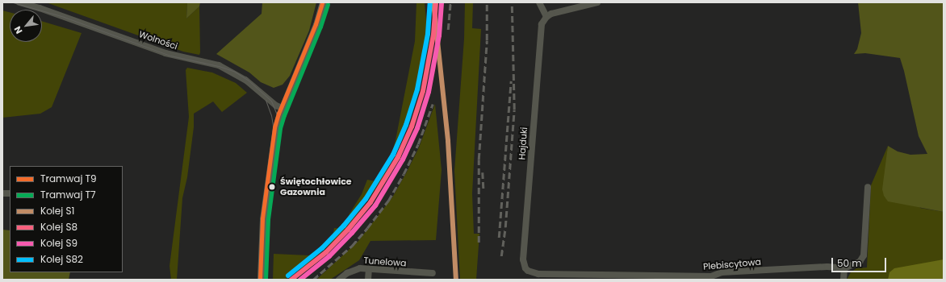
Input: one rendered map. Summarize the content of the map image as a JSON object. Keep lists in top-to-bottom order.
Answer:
{
  "streets": {
    "street": [
      "Wolności",
      "Hajduki",
      "Tunelowa",
      "Plebiscytowa"
    ]
  },
  "crossings": [
    ["Hajduki", "Plebiscytowa"]
  ],
  "places": ["Świętochłowice Gazownia"],
  "lines": [
    "tram line T9",
    "rail line S1",
    "rail line S8",
    "rail line S82",
    "rail line S9",
    "tram line T7"
  ],
  "legend": [
    "Tramwaj T9",
    "Tramwaj T7",
    "Kolej S1",
    "Kolej S8",
    "Kolej S9",
    "Kolej S82"
  ],
  "scale_bar": "50 m",
  "north": "bottom left"
}
